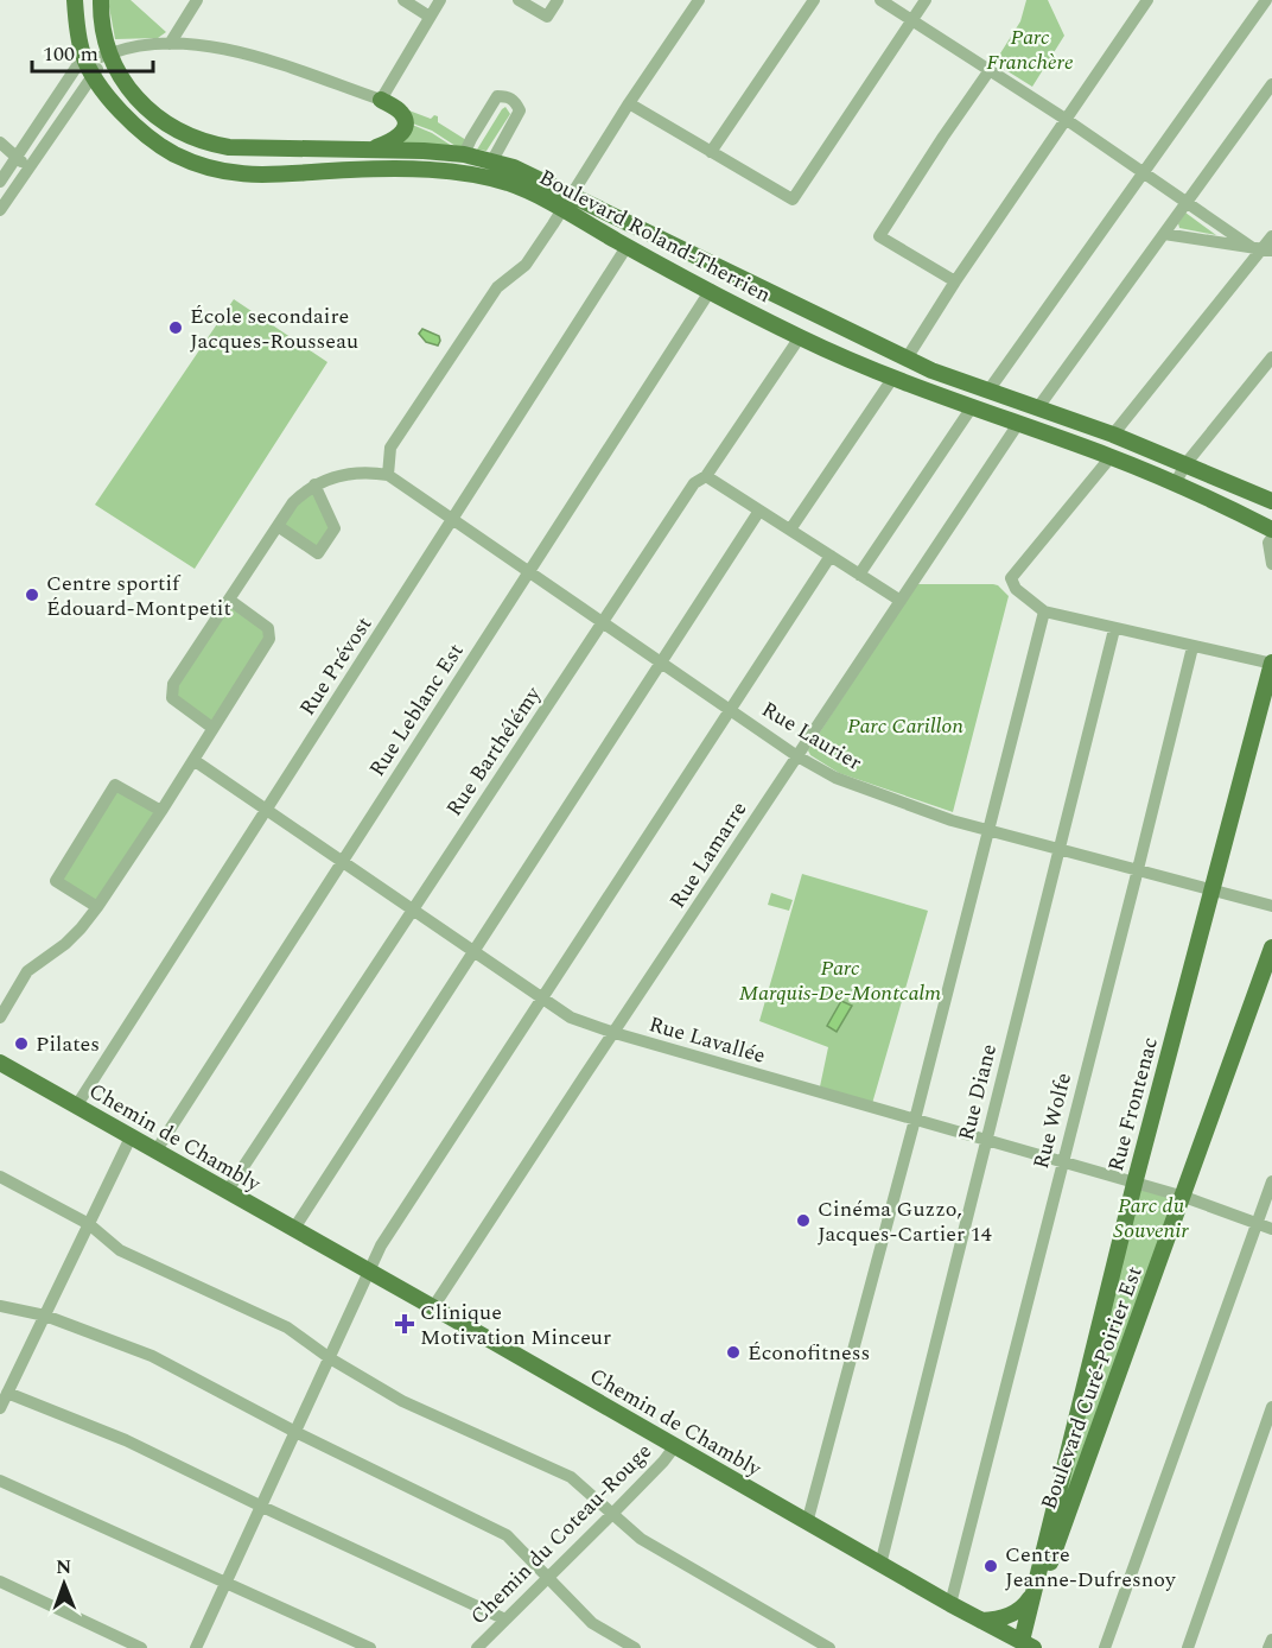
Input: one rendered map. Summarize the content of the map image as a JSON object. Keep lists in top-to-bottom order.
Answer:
{
  "streets": {
    "main road": [
      "Boulevard Roland-Therrien",
      "Rue Frontenac",
      "Chemin de Chambly",
      "Boulevard Curé-Poirier Est"
    ],
    "street": [
      "Rue Prévost",
      "Rue Leblanc Est",
      "Rue Laurier",
      "Rue Barthélémy",
      "Rue Lamarre",
      "Rue Lavallée",
      "Rue Diane",
      "Rue Wolfe",
      "Chemin du Coteau-Rouge"
    ]
  },
  "crossings": [
    ["Boulevard Roland-Therrien", "Rue Prévost"],
    ["Boulevard Roland-Therrien", "Rue Leblanc Est"],
    ["Boulevard Roland-Therrien", "Rue Barthélémy"],
    ["Boulevard Roland-Therrien", "Rue Lamarre"],
    ["Rue Prévost", "Rue Laurier"],
    ["Rue Prévost", "Rue Lavallée"],
    ["Rue Prévost", "Chemin de Chambly"],
    ["Rue Leblanc Est", "Rue Laurier"],
    ["Rue Leblanc Est", "Rue Lavallée"],
    ["Rue Leblanc Est", "Chemin de Chambly"],
    ["Rue Laurier", "Rue Barthélémy"],
    ["Rue Laurier", "Rue Lamarre"],
    ["Rue Laurier", "Rue Diane"],
    ["Rue Laurier", "Rue Frontenac"],
    ["Rue Laurier", "Rue Wolfe"],
    ["Rue Barthélémy", "Rue Lavallée"],
    ["Rue Barthélémy", "Chemin de Chambly"],
    ["Rue Lamarre", "Rue Lavallée"],
    ["Rue Lamarre", "Chemin de Chambly"],
    ["Rue Lavallée", "Rue Diane"],
    ["Rue Lavallée", "Rue Frontenac"],
    ["Rue Lavallée", "Rue Wolfe"],
    ["Rue Lavallée", "Boulevard Curé-Poirier Est"],
    ["Rue Diane", "Chemin de Chambly"],
    ["Rue Frontenac", "Chemin de Chambly"],
    ["Rue Frontenac", "Boulevard Curé-Poirier Est"],
    ["Rue Wolfe", "Chemin de Chambly"],
    ["Chemin de Chambly", "Boulevard Curé-Poirier Est"],
    ["Chemin de Chambly", "Chemin du Coteau-Rouge"]
  ],
  "parks": [
    "Parc Franchère",
    "Parc Carillon",
    "Parc Marquis-De-Montcalm",
    "Parc du Souvenir"
  ],
  "places": {
    "other": [
      "École secondaire Jacques-Rousseau",
      "Centre sportif Édouard-Montpetit",
      "Pilates",
      "Cinéma Guzzo, Jacques-Cartier 14",
      "Éconofitness",
      "Centre Jeanne-Dufresnoy"
    ],
    "health": ["Clinique Motivation Minceur"]
  },
  "scale_bar": "100 m",
  "north": "top"
}
